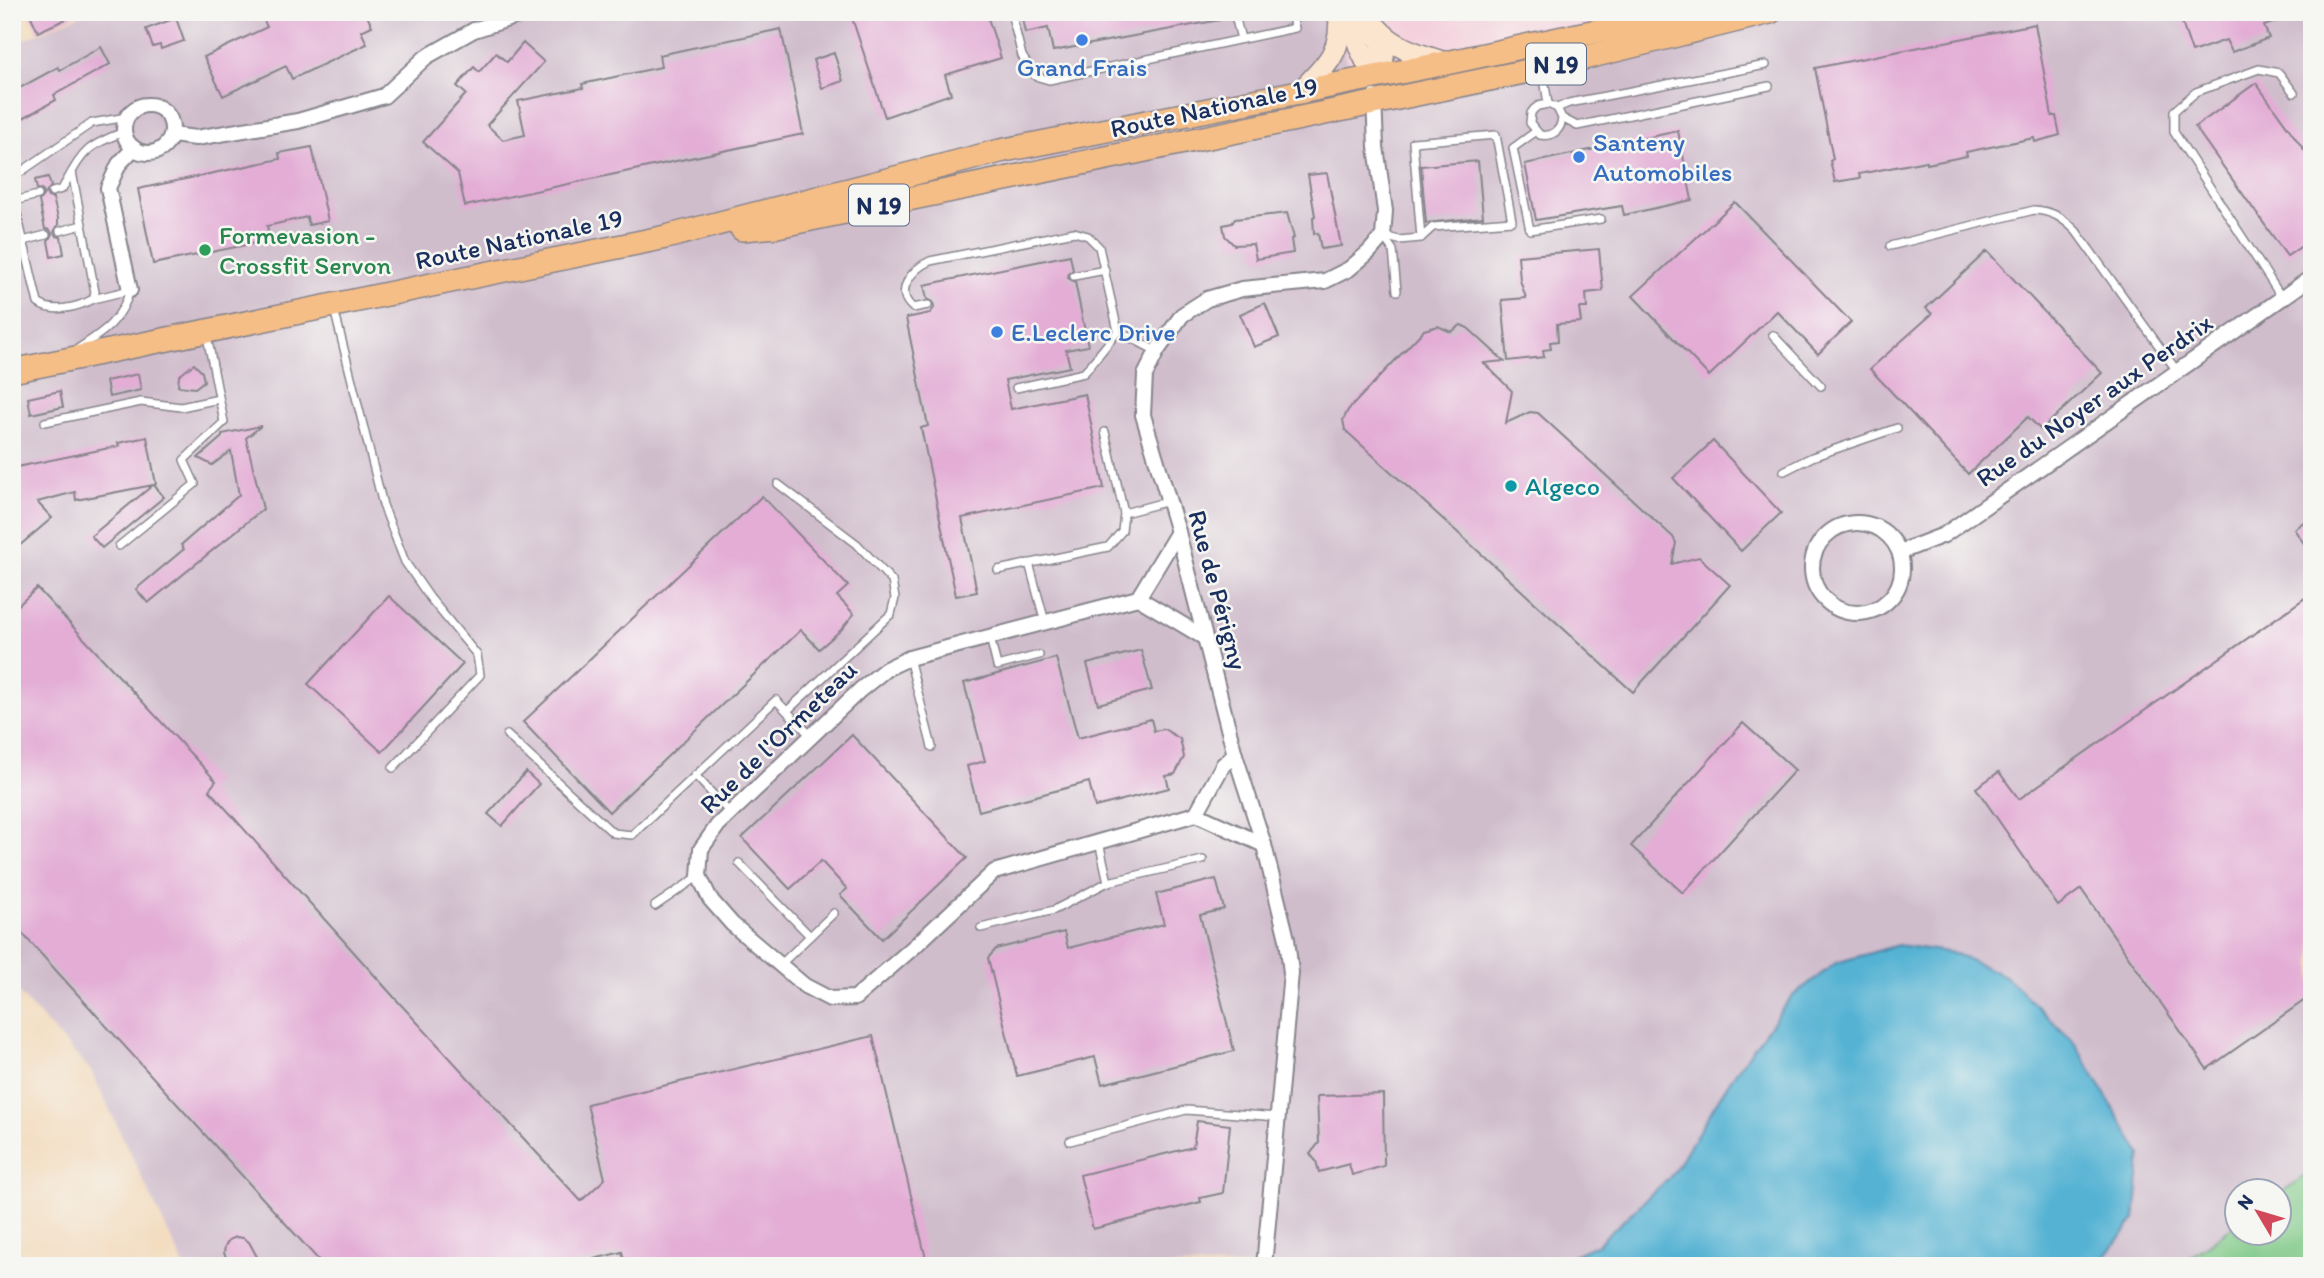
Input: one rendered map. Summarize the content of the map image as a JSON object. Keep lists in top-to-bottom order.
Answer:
{
  "streets": {
    "main road": ["N 19", "Route Nationale 19"],
    "street": ["Rue du Noyer aux Perdrix", "Rue de Périgny", "Rue de l'Ormeteau"]
  },
  "places": [
    "Grand Frais",
    "Santeny Automobiles",
    "Formevasion - Crossfit Servon",
    "E.Leclerc Drive",
    "Algeco"
  ],
  "north": "top left"
}
